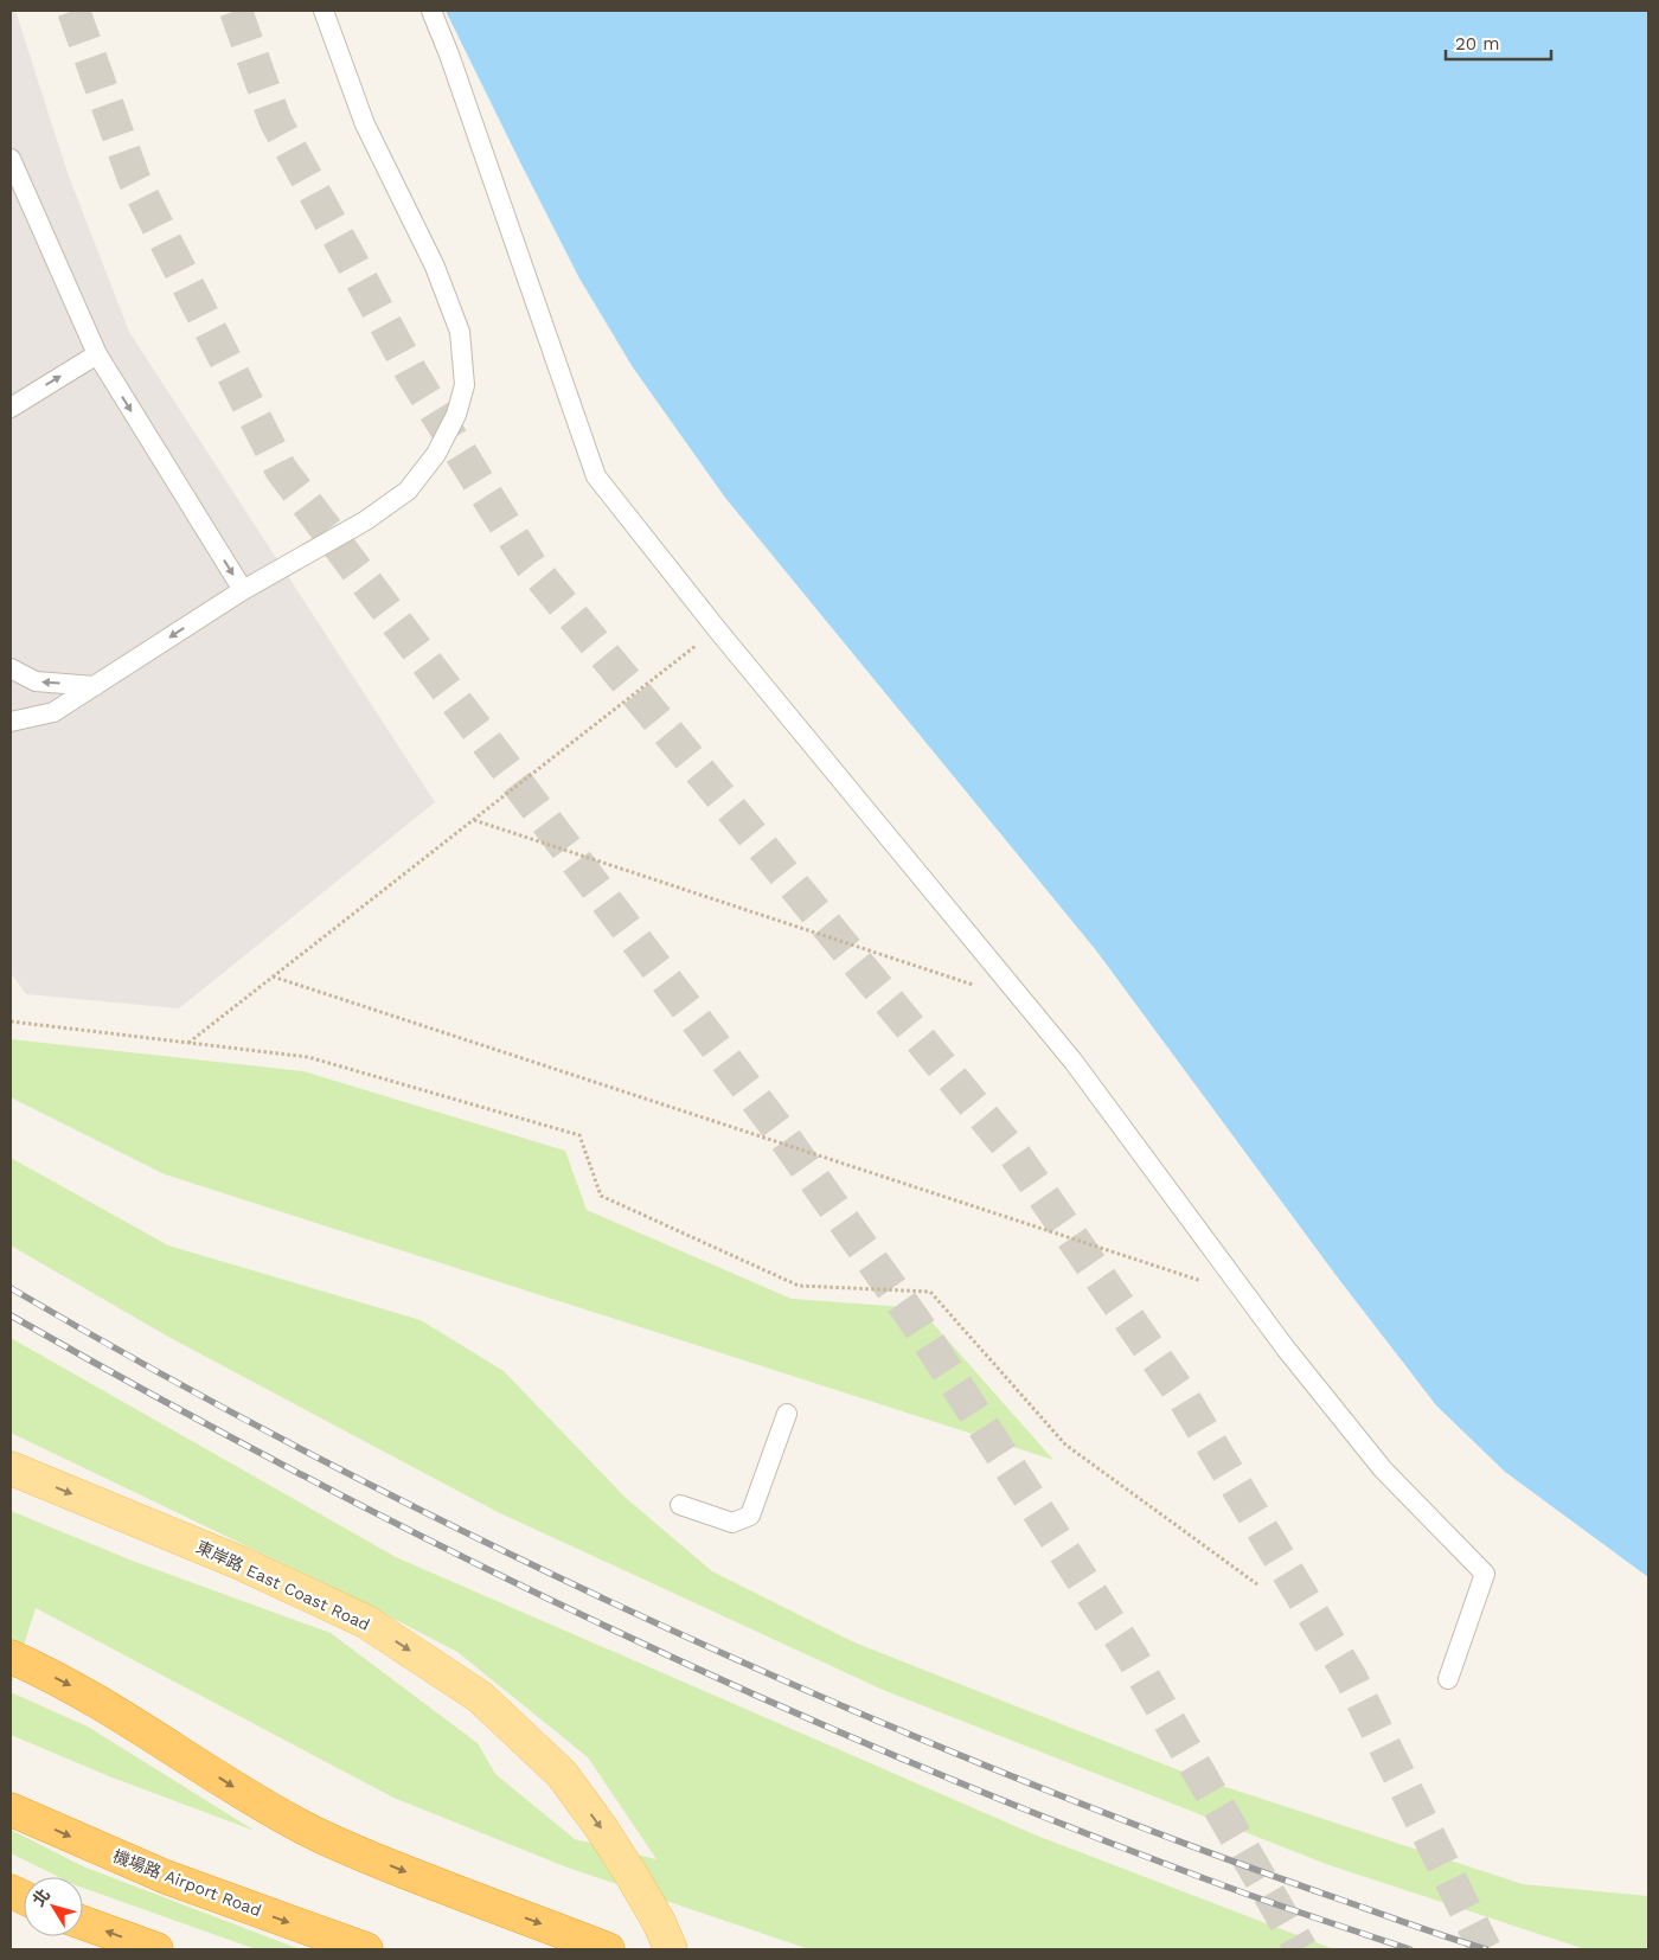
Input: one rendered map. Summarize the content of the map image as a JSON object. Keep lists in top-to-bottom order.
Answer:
{
  "streets": {
    "highway": ["機場路 Airport Road"],
    "main road": ["東岸路 East Coast Road"]
  },
  "one_way": ["東岸路 East Coast Road"],
  "scale_bar": "20 m",
  "north": "top left"
}
